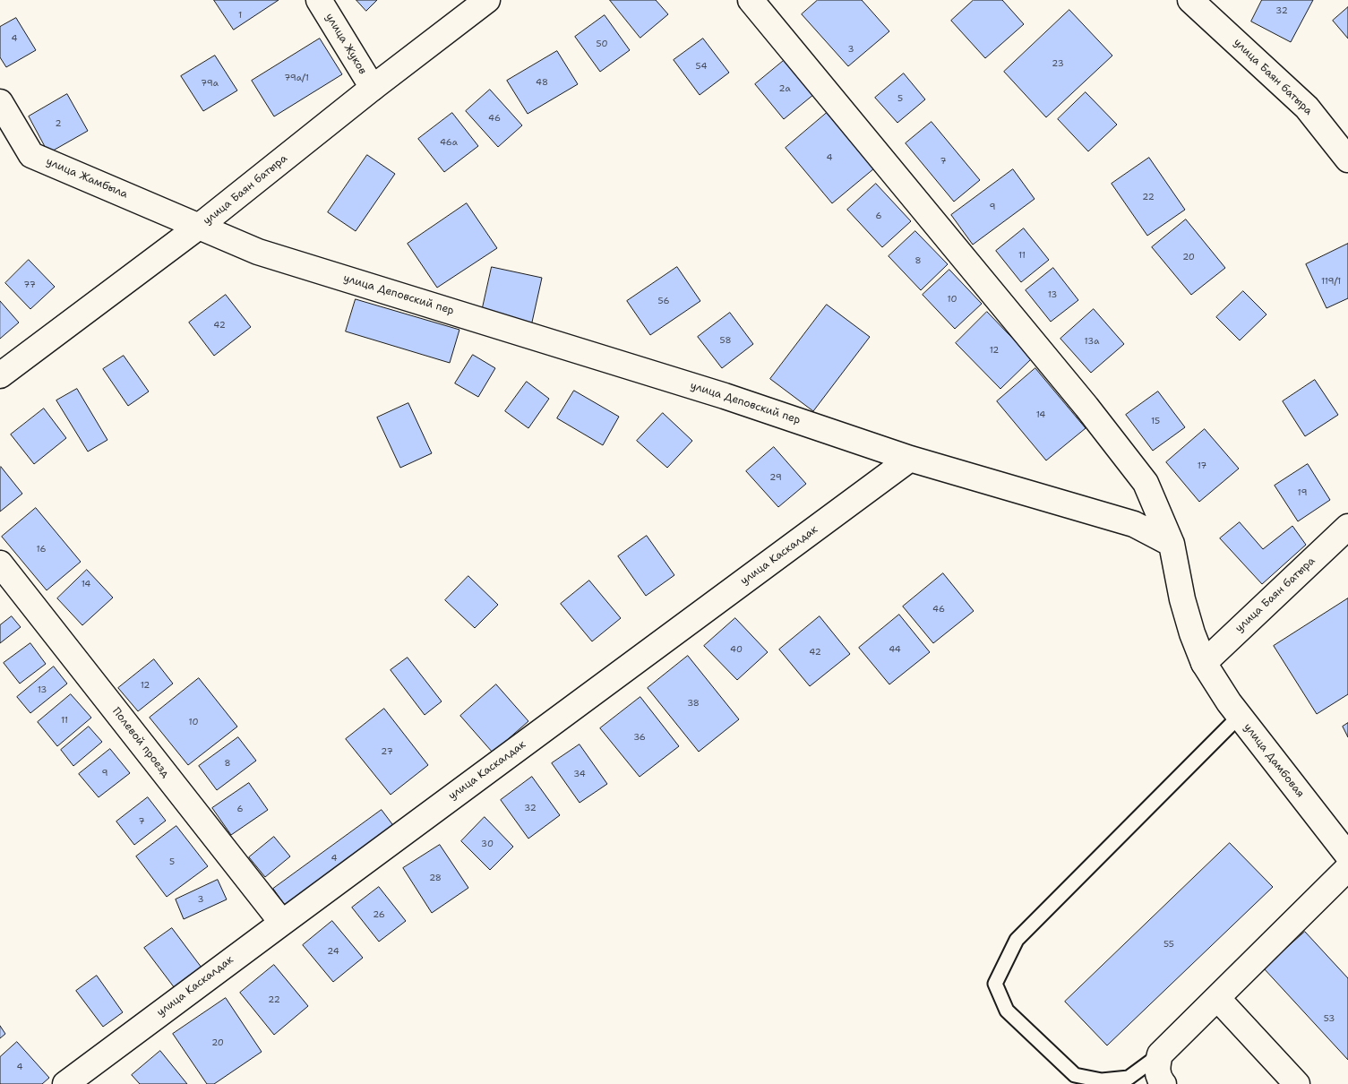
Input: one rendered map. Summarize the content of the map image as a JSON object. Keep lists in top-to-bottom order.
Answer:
{
  "streets": {
    "street": [
      "улица Жуков",
      "улица Баян батыра",
      "улица Жамбыла",
      "улица Деповский пер",
      "улица Каскалдак",
      "Полевой проезд",
      "улица Дамбовая"
    ]
  },
  "crossings": [
    ["улица Жуков", "улица Баян батыра"],
    ["улица Баян батыра", "улица Жамбыла"],
    ["улица Баян батыра", "улица Деповский пер"],
    ["улица Баян батыра", "улица Дамбовая"],
    ["улица Жамбыла", "улица Деповский пер"],
    ["улица Деповский пер", "улица Каскалдак"],
    ["улица Каскалдак", "Полевой проезд"]
  ],
  "house_numbers": [
    "32",
    "1",
    "4",
    "50",
    "3",
    "23",
    "54",
    "79а/1",
    "48",
    "79а",
    "2а",
    "5",
    "46",
    "2",
    "46а",
    "4",
    "7",
    "22",
    "9",
    "6",
    "11",
    "20",
    "8",
    "119/1",
    "77",
    "13",
    "10",
    "56",
    "42",
    "58",
    "13а",
    "12",
    "14",
    "15",
    "17",
    "29",
    "19",
    "16",
    "14",
    "46",
    "40",
    "44",
    "42",
    "12",
    "13",
    "38",
    "11",
    "10",
    "36",
    "27",
    "8",
    "9",
    "34",
    "32",
    "6",
    "7",
    "30",
    "4",
    "5",
    "28",
    "3",
    "26",
    "55",
    "24",
    "22",
    "53",
    "20",
    "4"
  ]
}
